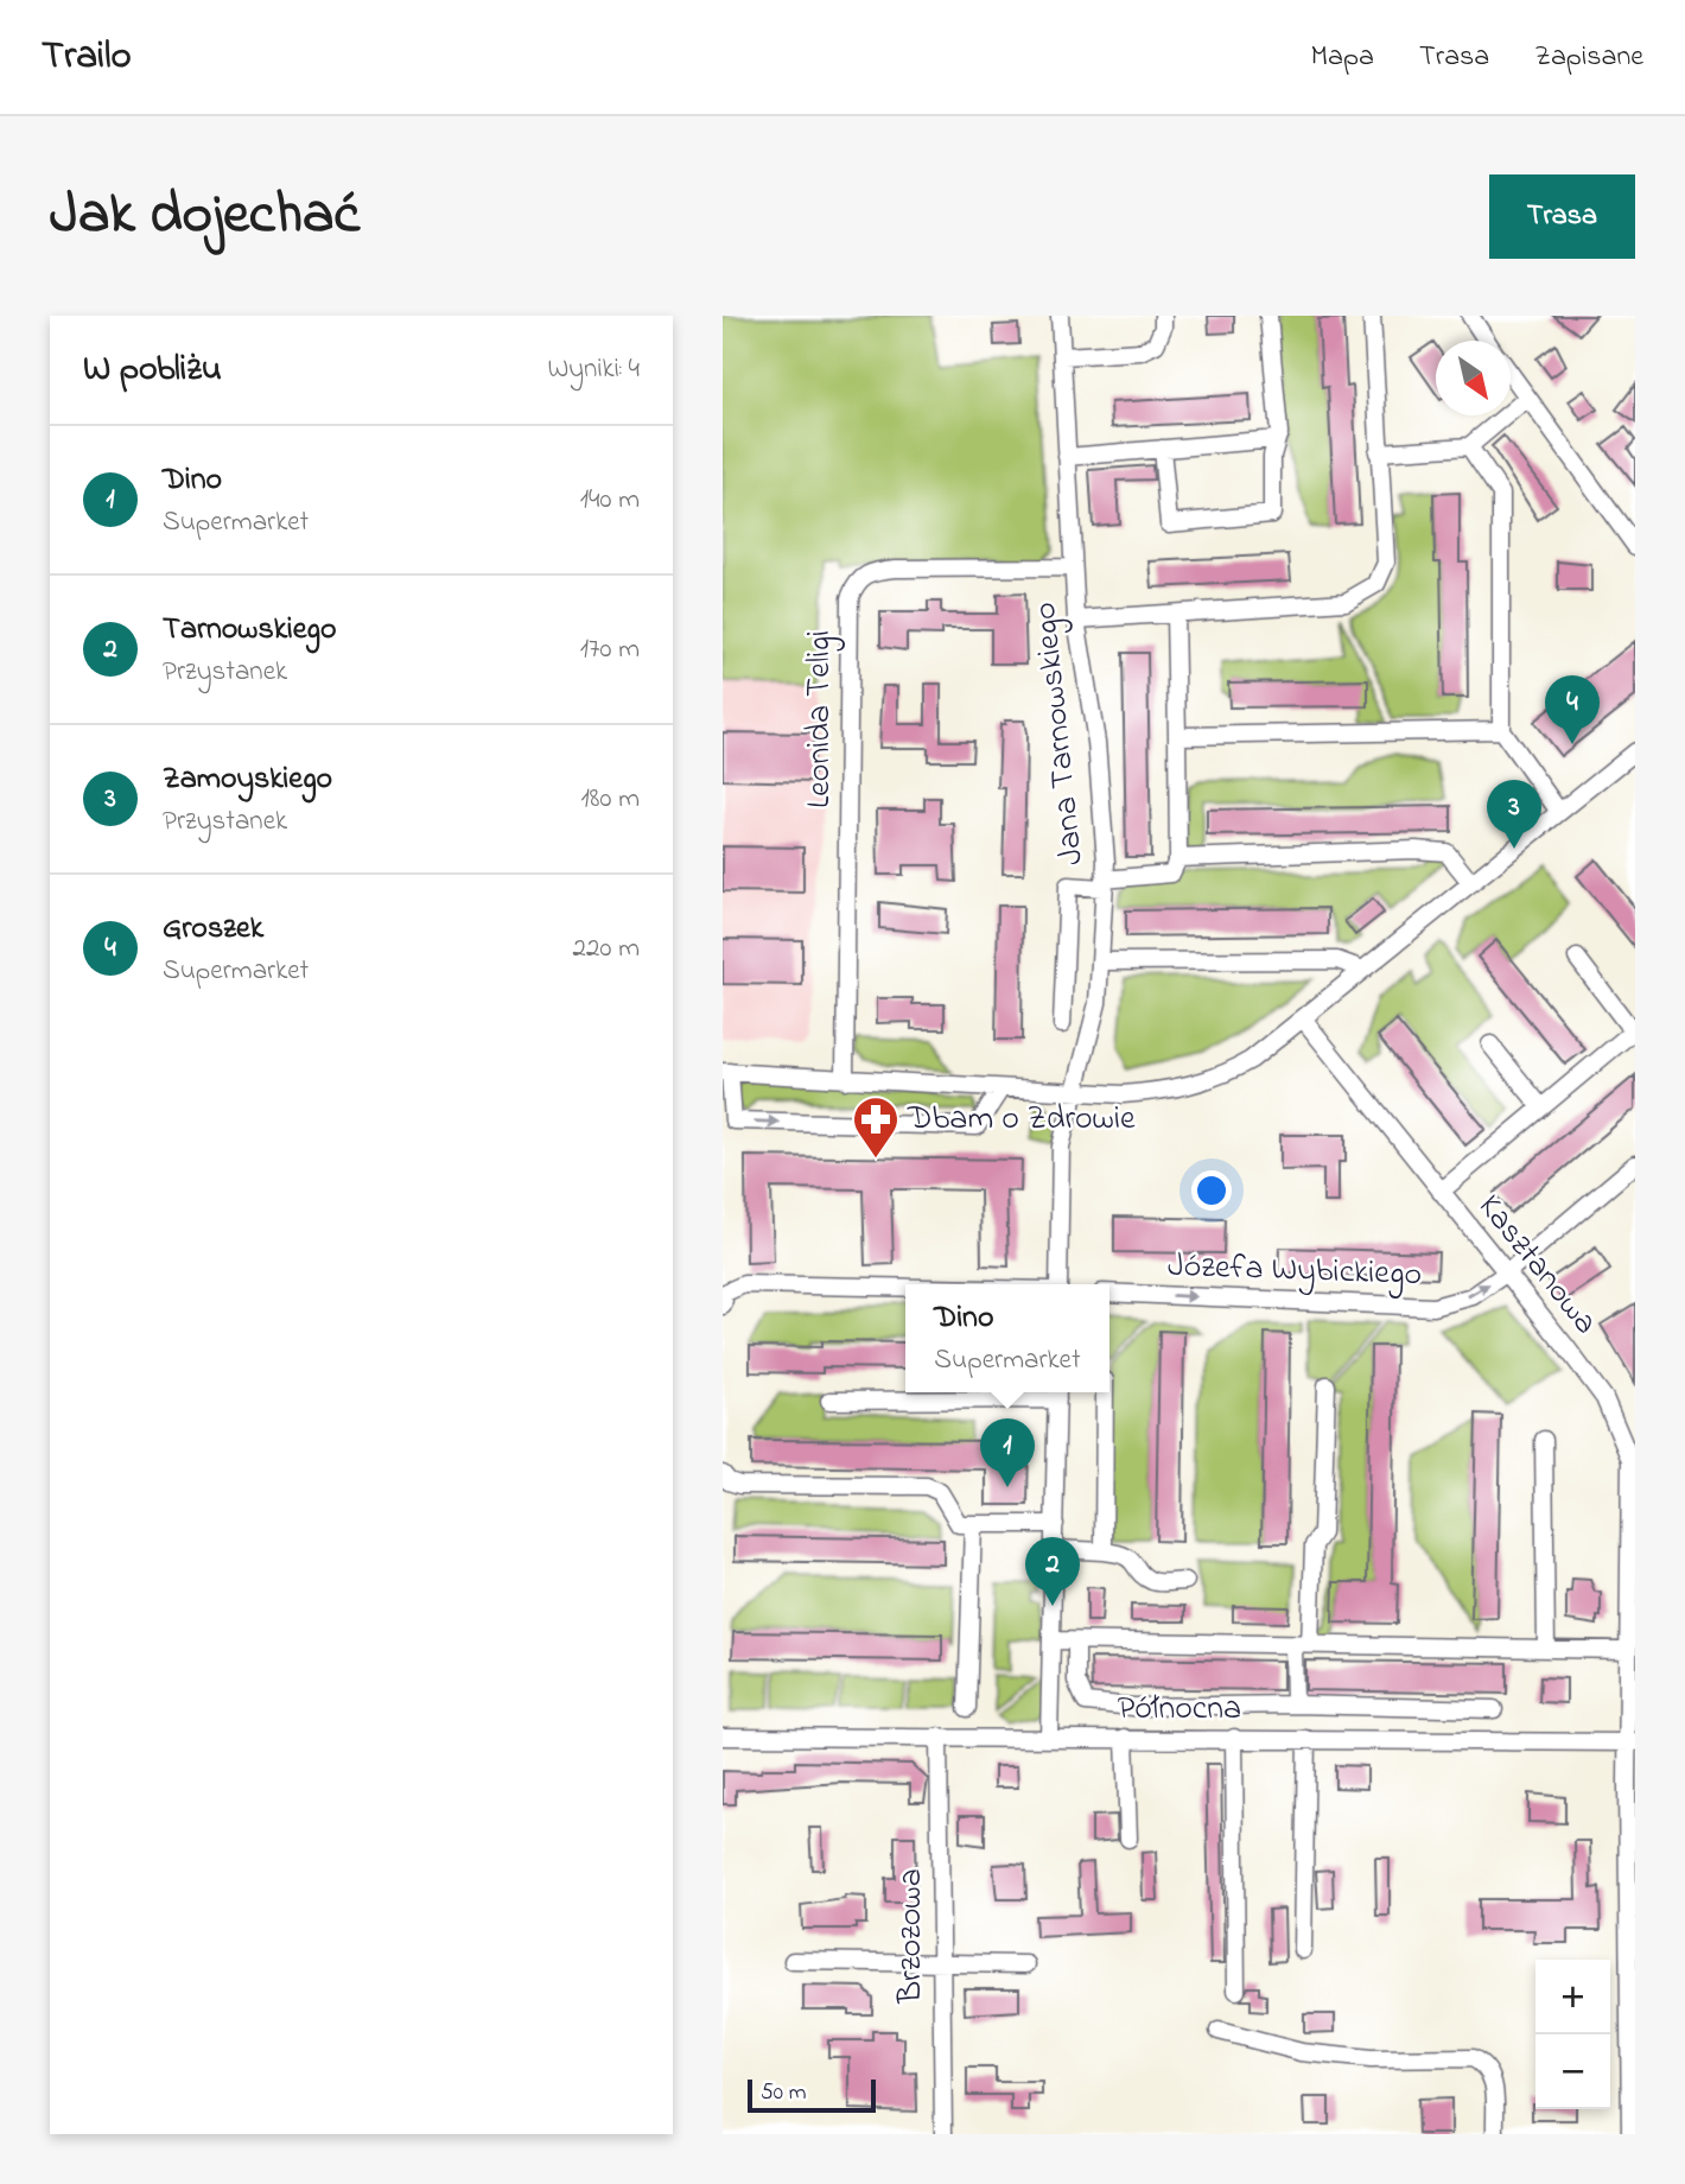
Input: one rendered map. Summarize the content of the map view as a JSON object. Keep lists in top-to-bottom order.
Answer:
{
  "streets": {
    "street": [
      "Leonida Teligi",
      "Jana Tarnowskiego",
      "Kasztanowa",
      "Józefa Wybickiego",
      "Północna",
      "Brzozowa"
    ]
  },
  "crossings": [
    ["Leonida Teligi", "Jana Tarnowskiego"],
    ["Kasztanowa", "Józefa Wybickiego"],
    ["Kasztanowa", "Północna"],
    ["Północna", "Brzozowa"]
  ],
  "one_way": ["Józefa Wybickiego"],
  "places": {
    "pharmacy": ["Dbam o Zdrowie"]
  },
  "scale_bar": "50 m",
  "north": "bottom right",
  "page": {
    "header": "Trailo",
    "nav": ["Mapa", "Trasa", "Zapisane"],
    "title": "Jak dojechać",
    "buttons": "Trasa",
    "heading": ["W pobliżu", "Wyniki: 4"],
    "list": [
      {
        "mark": "1",
        "name": "Dino",
        "note": "Supermarket",
        "value": "140 m"
      },
      {
        "mark": "2",
        "name": "Tarnowskiego",
        "note": "Przystanek",
        "value": "170 m"
      },
      {
        "mark": "3",
        "name": "Zamoyskiego",
        "note": "Przystanek",
        "value": "180 m"
      },
      {
        "mark": "4",
        "name": "Groszek",
        "note": "Supermarket",
        "value": "220 m"
      }
    ],
    "pins": [
      "4",
      "3",
      "1",
      "2"
    ],
    "popup": ["Dino", "Supermarket"],
    "map_buttons": ["+", "−"],
    "scale": "50 m"
  }
}
